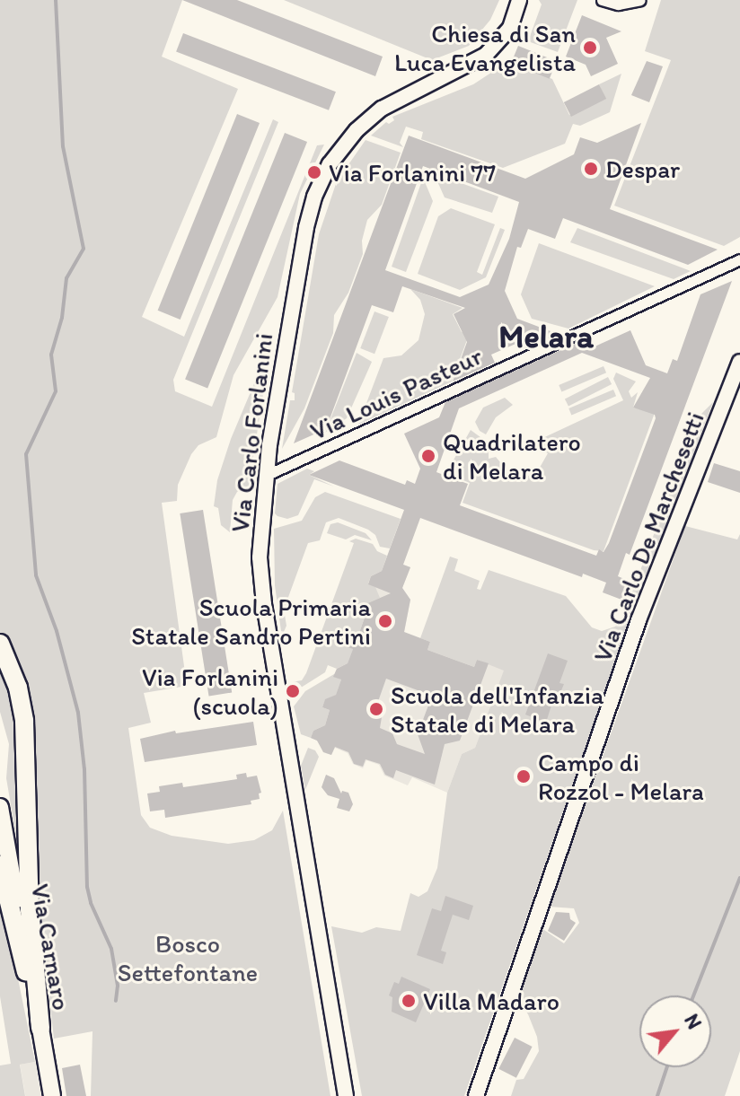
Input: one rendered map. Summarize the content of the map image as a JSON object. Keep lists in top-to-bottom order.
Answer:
{
  "streets": {
    "main road": ["Via Carlo Forlanini", "Via Carlo De Marchesetti", "Via Carnaro"],
    "street": ["Via Louis Pasteur"]
  },
  "crossings": [
    ["Via Louis Pasteur", "Via Carlo Forlanini"]
  ],
  "districts": ["Melara"],
  "parks": ["Bosco Settefontane"],
  "places": [
    "Chiesa di San Luca Evangelista",
    "Despar",
    "Via Forlanini 77",
    "Quadrilatero di Melara",
    "Scuola Primaria Statale Sandro Pertini",
    "Via Forlanini (scuola)",
    "Scuola dell'Infanzia Statale di Melara",
    "Campo di Rozzol - Melara",
    "Villa Madaro"
  ],
  "north": "top right"
}
